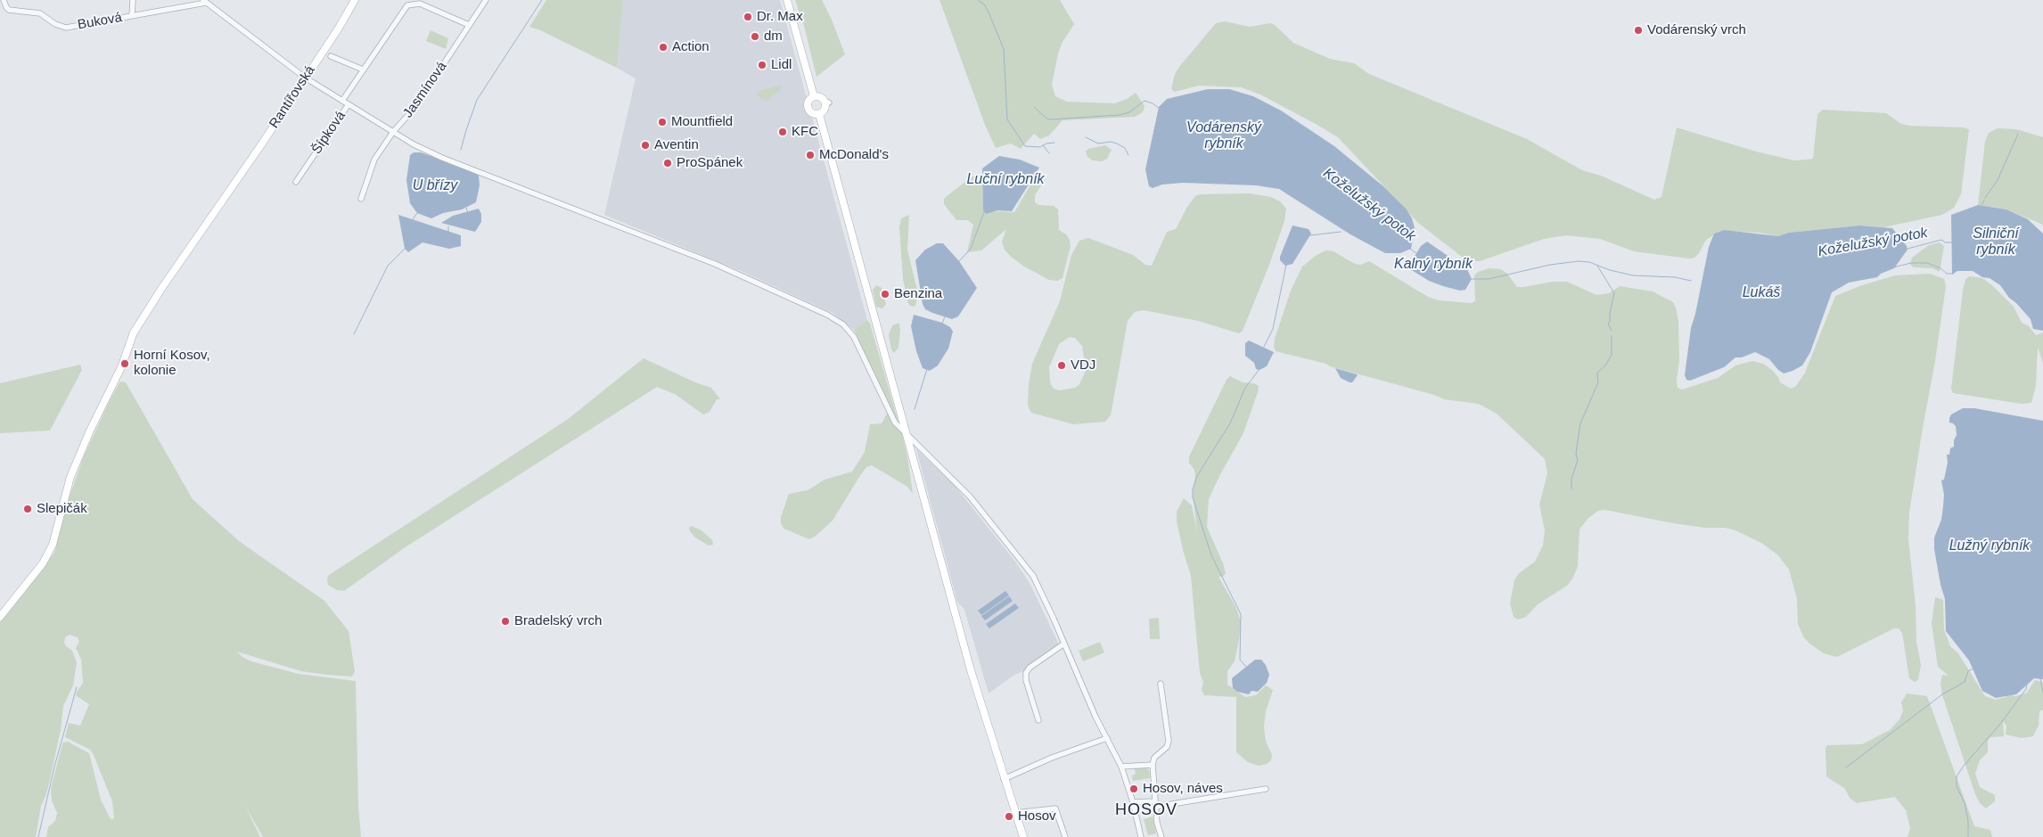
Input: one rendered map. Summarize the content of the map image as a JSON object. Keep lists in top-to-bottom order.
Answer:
{
  "streets": {
    "main road": ["Rantířovská"],
    "street": ["Buková", "Jasmínová", "Šípková"]
  },
  "crossings": [
    ["Buková", "Šípková"],
    ["Jasmínová", "Šípková"],
    ["Rantířovská", "Šípková"]
  ],
  "districts": ["HOSOV"],
  "water": [
    "Vodárenský rybník",
    "Luční rybník",
    "U břízy",
    "Koželužský potok",
    "Silniční rybník",
    "Kalný rybník",
    "Lukáš",
    "Lužný rybník"
  ],
  "places": [
    "Dr. Max",
    "Vodárenský vrch",
    "dm",
    "Action",
    "Lidl",
    "Mountfield",
    "KFC",
    "Aventin",
    "McDonald's",
    "ProSpánek",
    "Benzina",
    "Horní Kosov, kolonie",
    "VDJ",
    "Slepičák",
    "Bradelský vrch",
    "Hosov, náves",
    "Hosov"
  ]
}
